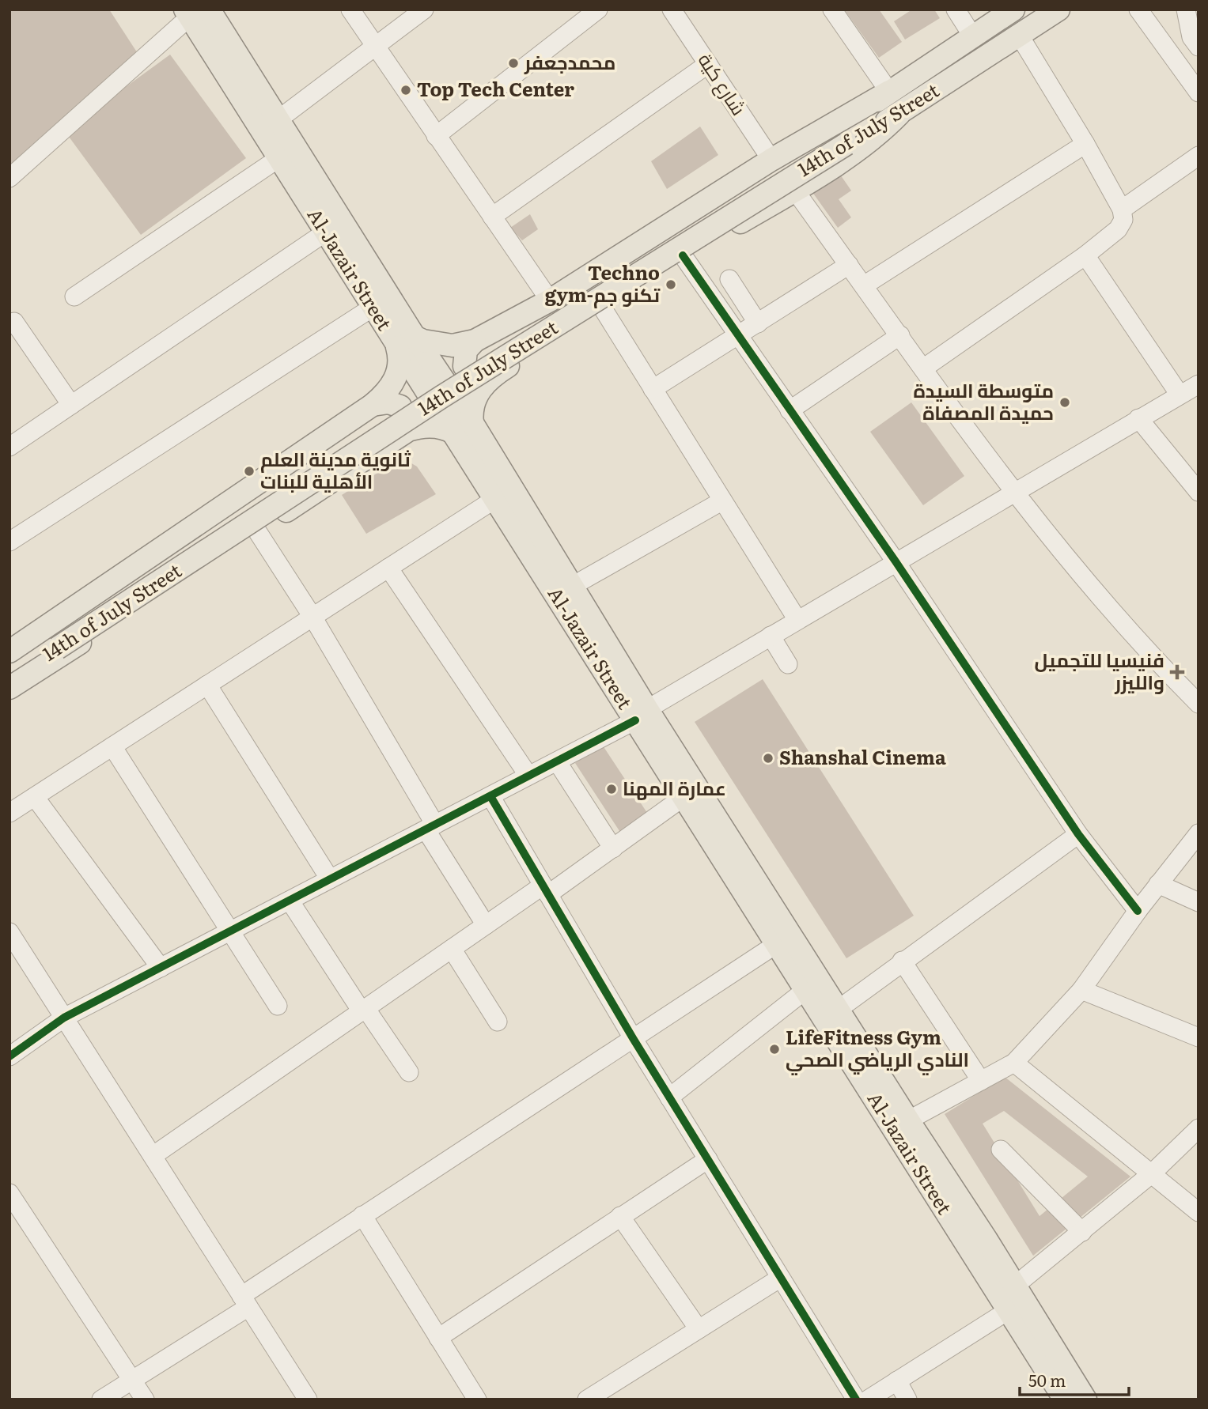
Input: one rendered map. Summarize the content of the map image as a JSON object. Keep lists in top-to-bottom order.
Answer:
{
  "streets": {
    "main road": ["14th of July Street", "Al-Jazair Street"],
    "street": ["شارع كية"]
  },
  "places": {
    "other": [
      "محمدجعفر",
      "Top Tech Center",
      "Techno gym-تكنو جم",
      "متوسطة السيدة حميدة المصفاة",
      "ثانوية مدينة العلم الأهلية للبنات",
      "Shanshal Cinema",
      "عمارة المهنا",
      "LifeFitness Gym النادي الرياضي الصحي"
    ],
    "health": ["فنيسيا للتجميل والليزر"]
  },
  "scale_bar": "50 m"
}
